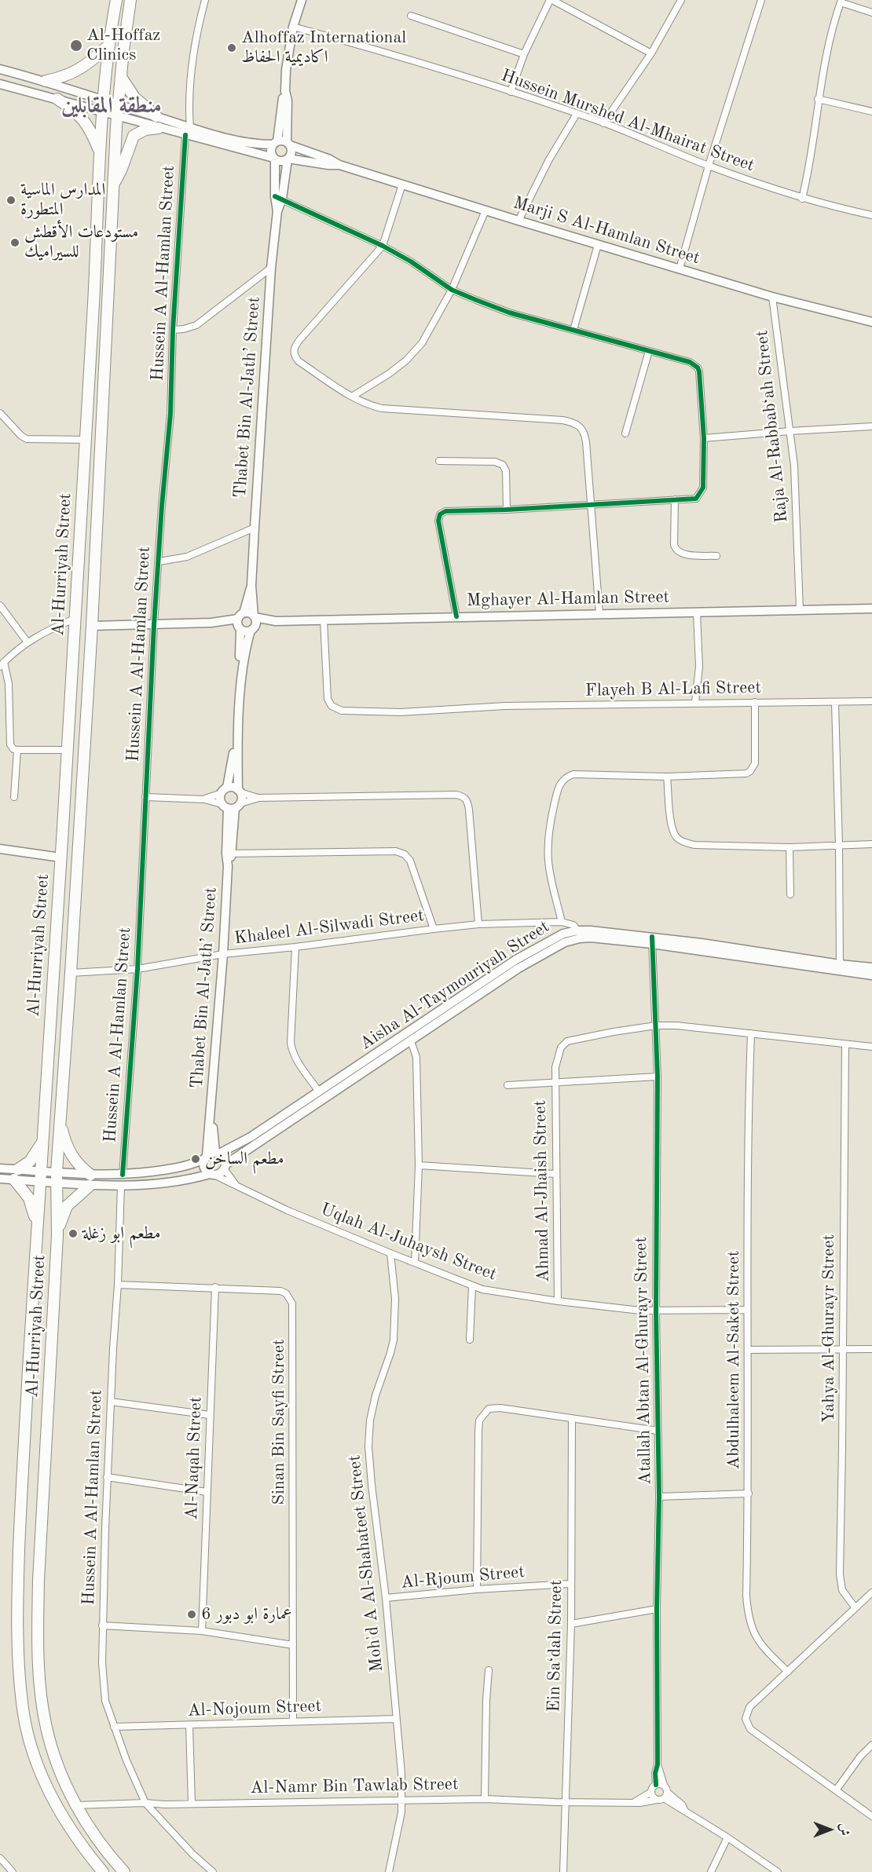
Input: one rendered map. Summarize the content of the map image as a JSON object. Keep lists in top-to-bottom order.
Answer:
{
  "streets": {
    "highway": ["Al-Hurriyah Street"],
    "street": [
      "Hussein Murshed Al-Mhairat Street",
      "Marji S Al-Hamlan Street",
      "Hussein A Al-Hamlan Street",
      "Thabet Bin Al-Jath’ Street",
      "Raja Al-Rabbab‘ah Street",
      "Mghayer Al-Hamlan Street",
      "Flayeh B Al-Lafi Street",
      "Khaleel Al-Silwadi Street",
      "Aisha Al-Taymouriyah Street",
      "Ahmad Al-Jhaish Street",
      "Uqlah Al-Juhaysh Street",
      "Yahya Al-Ghurayr Street",
      "Abdulhaleem Al-Saket Street",
      "Atallah Abtan Al-Ghurayr Street",
      "Sinan Bin Sayfi Street",
      "Al-Naqah Street",
      "Moh'd A Al-Shahateet Street",
      "Al-Rjoum Street",
      "Ein Sa‘dah Street",
      "Al-Nojoum Street",
      "Al-Namr Bin Tawlab Street"
    ]
  },
  "crossings": [
    ["Marji S Al-Hamlan Street", "Thabet Bin Al-Jath’ Street"],
    ["Marji S Al-Hamlan Street", "Raja Al-Rabbab‘ah Street"],
    ["Hussein A Al-Hamlan Street", "Khaleel Al-Silwadi Street"],
    ["Hussein A Al-Hamlan Street", "Aisha Al-Taymouriyah Street"],
    ["Hussein A Al-Hamlan Street", "Sinan Bin Sayfi Street"],
    ["Hussein A Al-Hamlan Street", "Al-Nojoum Street"],
    ["Hussein A Al-Hamlan Street", "Al-Namr Bin Tawlab Street"],
    ["Thabet Bin Al-Jath’ Street", "Mghayer Al-Hamlan Street"],
    ["Thabet Bin Al-Jath’ Street", "Khaleel Al-Silwadi Street"],
    ["Thabet Bin Al-Jath’ Street", "Aisha Al-Taymouriyah Street"],
    ["Thabet Bin Al-Jath’ Street", "Uqlah Al-Juhaysh Street"],
    ["Raja Al-Rabbab‘ah Street", "Mghayer Al-Hamlan Street"],
    ["Al-Hurriyah Street", "Khaleel Al-Silwadi Street"],
    ["Al-Hurriyah Street", "Al-Namr Bin Tawlab Street"],
    ["Mghayer Al-Hamlan Street", "Flayeh B Al-Lafi Street"],
    ["Aisha Al-Taymouriyah Street", "Uqlah Al-Juhaysh Street"],
    ["Aisha Al-Taymouriyah Street", "Atallah Abtan Al-Ghurayr Street"],
    ["Ahmad Al-Jhaish Street", "Uqlah Al-Juhaysh Street"],
    ["Ahmad Al-Jhaish Street", "Atallah Abtan Al-Ghurayr Street"],
    ["Uqlah Al-Juhaysh Street", "Abdulhaleem Al-Saket Street"],
    ["Uqlah Al-Juhaysh Street", "Atallah Abtan Al-Ghurayr Street"],
    ["Uqlah Al-Juhaysh Street", "Moh'd A Al-Shahateet Street"],
    ["Atallah Abtan Al-Ghurayr Street", "Al-Namr Bin Tawlab Street"],
    ["Sinan Bin Sayfi Street", "Al-Naqah Street"],
    ["Sinan Bin Sayfi Street", "Al-Nojoum Street"],
    ["Moh'd A Al-Shahateet Street", "Al-Rjoum Street"],
    ["Moh'd A Al-Shahateet Street", "Al-Nojoum Street"],
    ["Moh'd A Al-Shahateet Street", "Al-Namr Bin Tawlab Street"],
    ["Al-Rjoum Street", "Ein Sa‘dah Street"],
    ["Ein Sa‘dah Street", "Al-Namr Bin Tawlab Street"]
  ],
  "districts": ["منطقة المقابلين"],
  "places": [
    "Al-Hoffaz Clinics",
    "Alhoffaz International اكاديمية الحفاظ",
    "المدارس الماسية المتطورة",
    "مستودعات الأقطش للسيراميك",
    "مطعم الساخن",
    "مطعم ابو زغلة",
    "عمارة ابو دبور 6"
  ],
  "north": "right"
}
